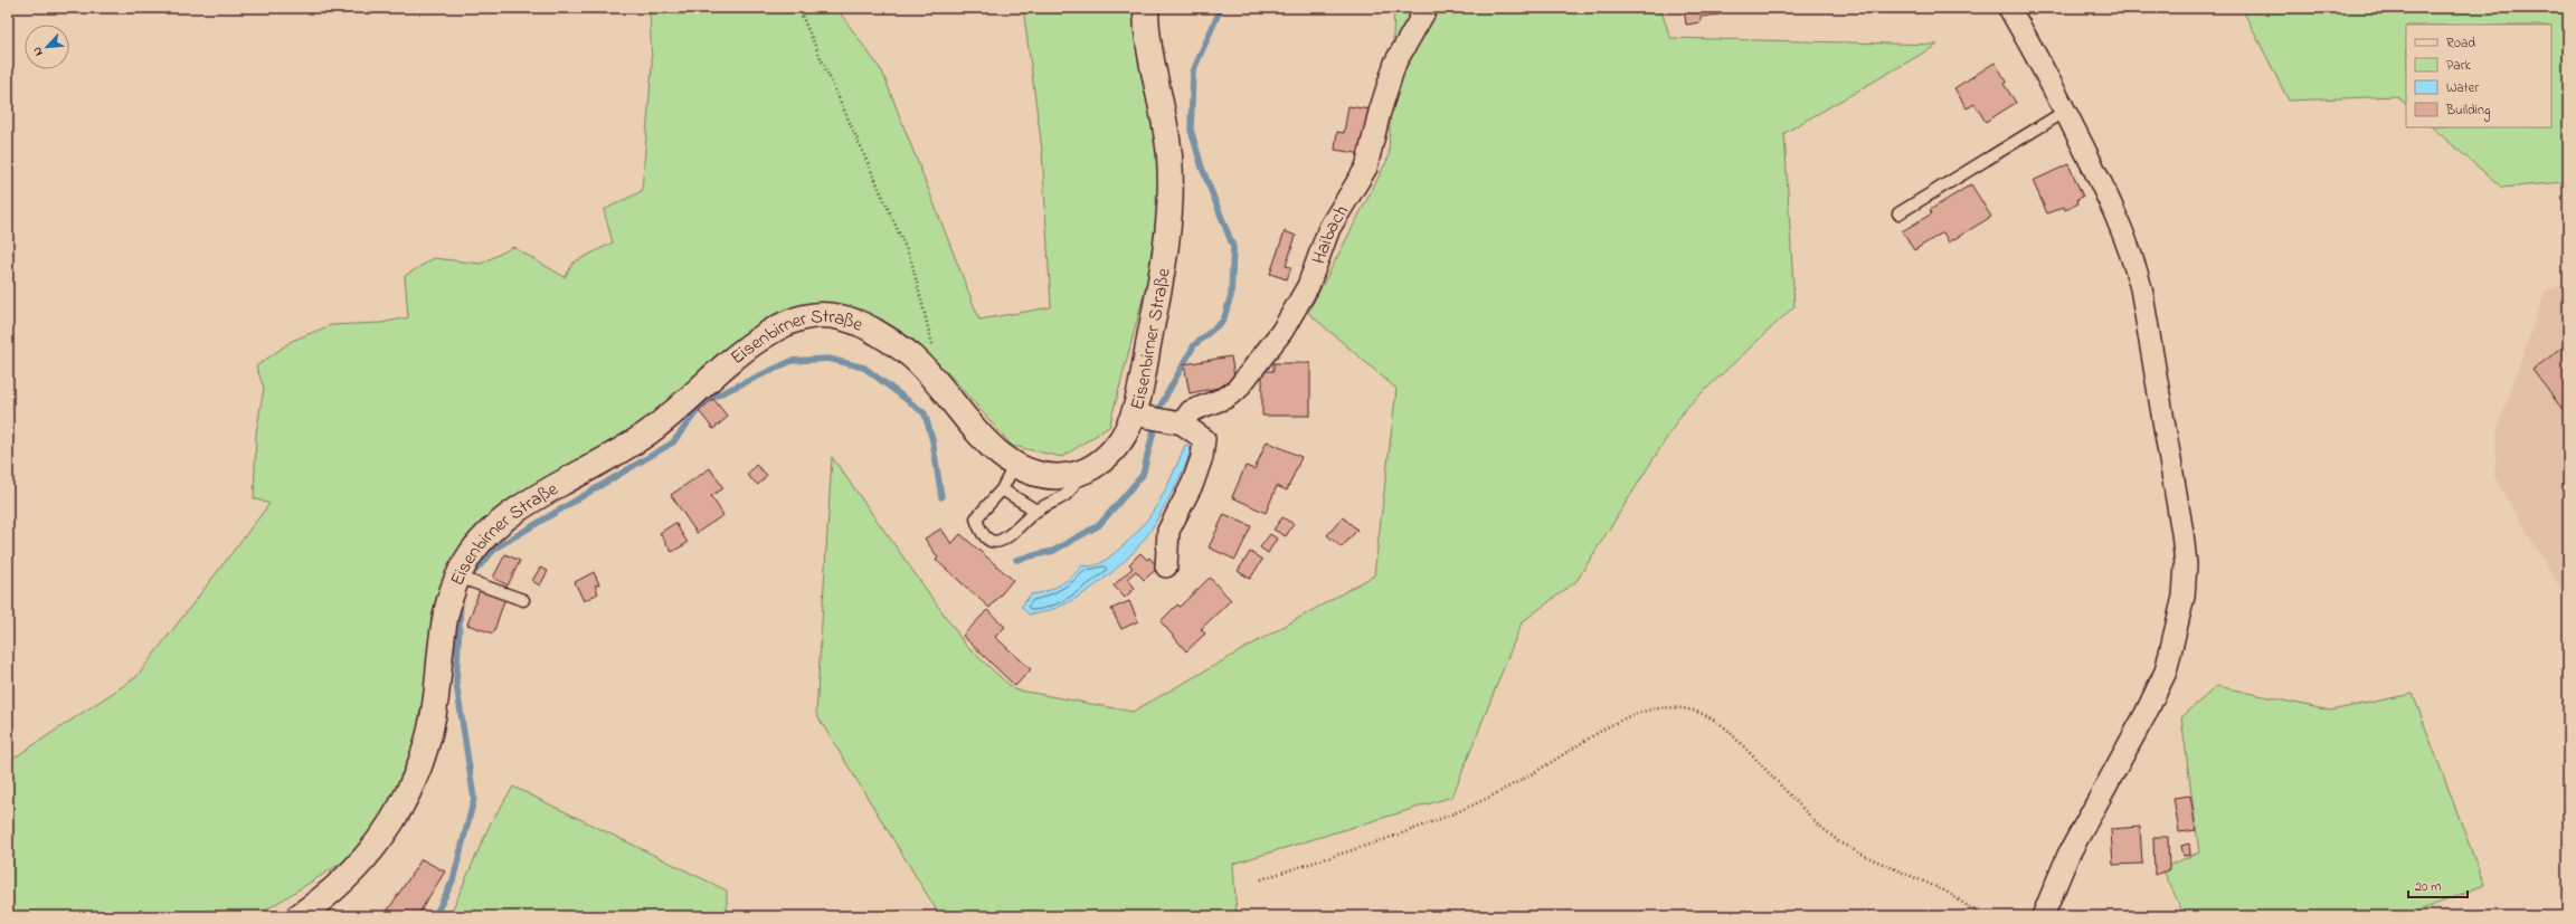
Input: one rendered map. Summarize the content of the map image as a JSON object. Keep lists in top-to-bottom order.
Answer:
{
  "streets": {
    "main road": ["Eisenbirner Straße"],
    "street": ["Haibach"]
  },
  "crossings": [
    ["Haibach", "Eisenbirner Straße"]
  ],
  "legend": [
    "Road",
    "Park",
    "Water",
    "Building"
  ],
  "scale_bar": "20 m",
  "north": "bottom left"
}
